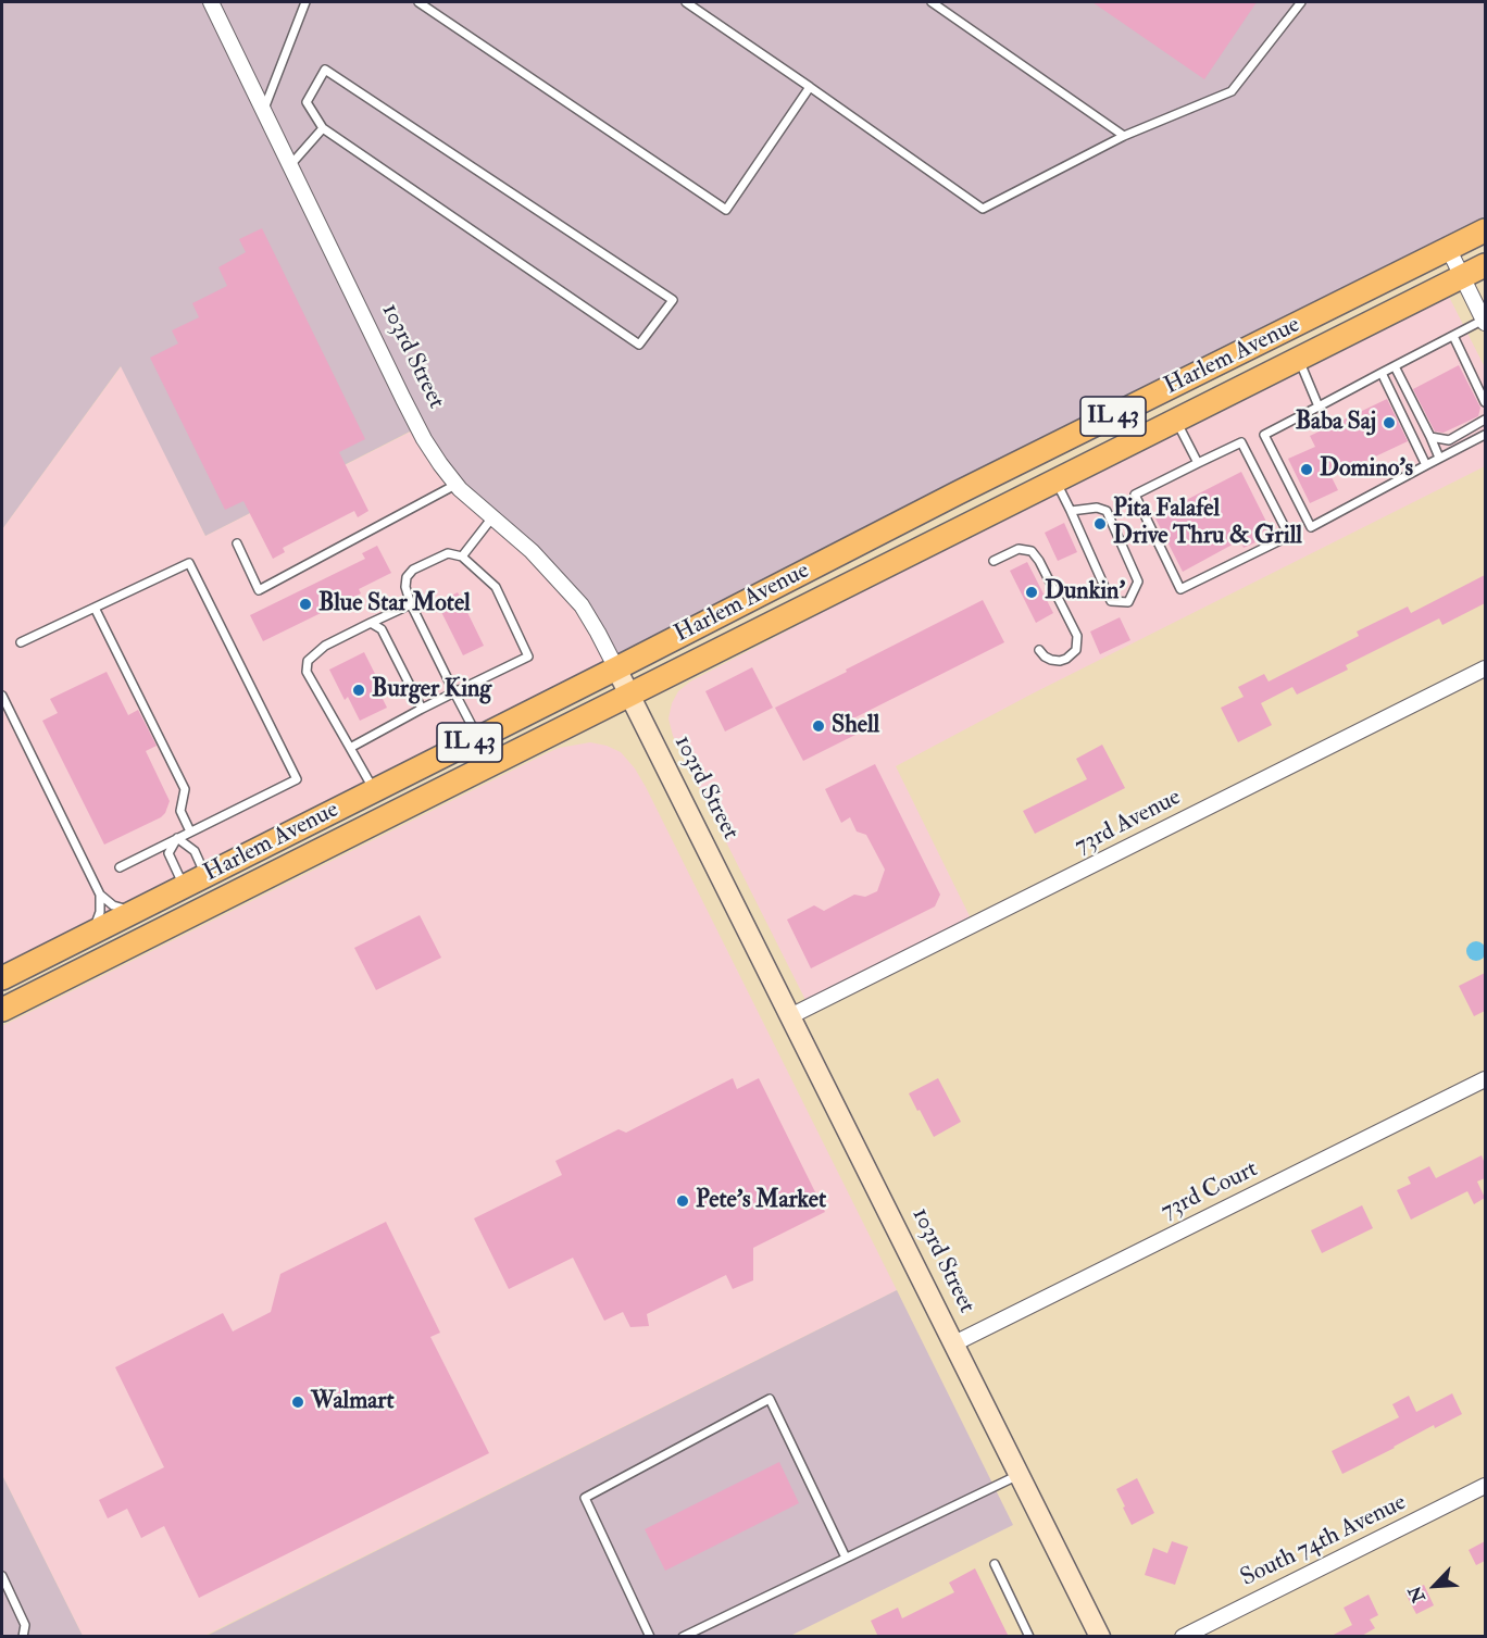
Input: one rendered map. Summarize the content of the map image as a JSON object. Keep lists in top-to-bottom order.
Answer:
{
  "streets": {
    "main road": ["Harlem Avenue", "IL 43"],
    "street": [
      "103rd Street",
      "73rd Avenue",
      "73rd Court",
      "South 74th Avenue"
    ]
  },
  "crossings": [
    ["103rd Street", "Harlem Avenue"],
    ["103rd Street", "73rd Avenue"],
    ["103rd Street", "73rd Court"]
  ],
  "places": [
    "Baba Saj",
    "Domino's",
    "Pita Falafel Drive Thru & Grill",
    "Dunkin'",
    "Blue Star Motel",
    "Burger King",
    "Shell",
    "Pete's Market",
    "Walmart"
  ],
  "north": "bottom left"
}
